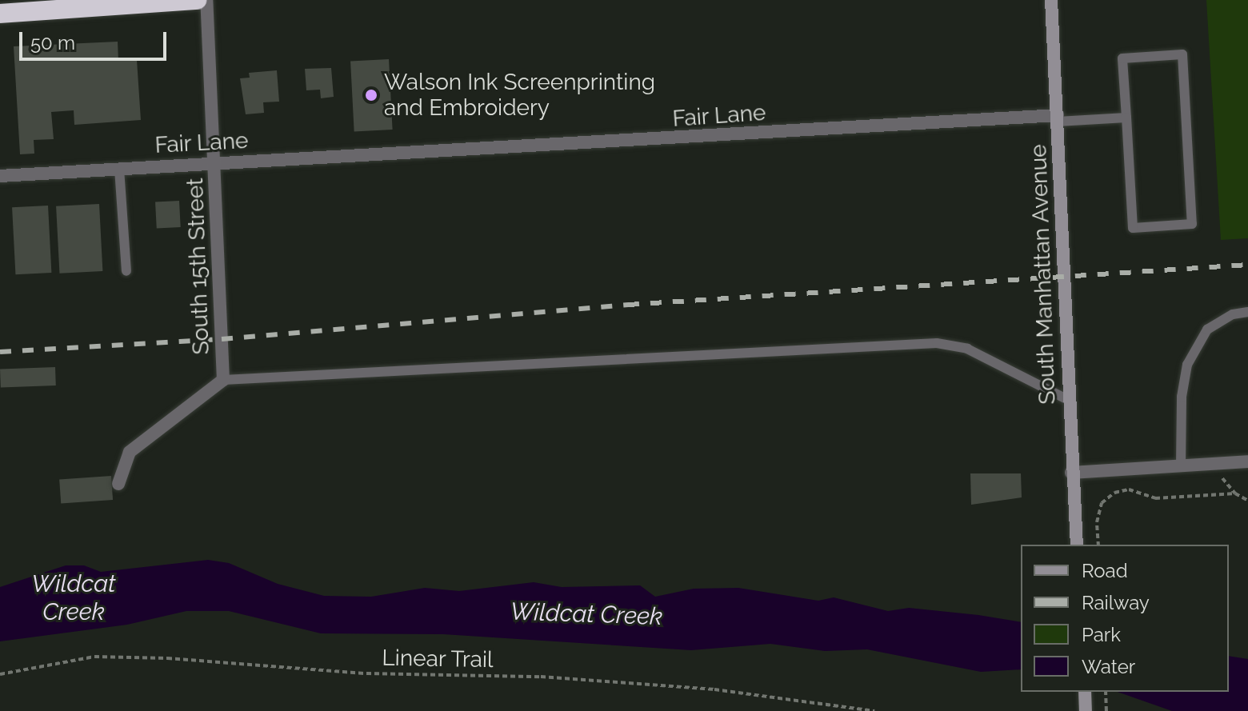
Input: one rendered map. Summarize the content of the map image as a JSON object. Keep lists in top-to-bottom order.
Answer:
{
  "streets": {
    "street": ["Fair Lane", "South 15th Street", "South Manhattan Avenue"],
    "path": ["Linear Trail"]
  },
  "crossings": [
    ["Fair Lane", "South 15th Street"],
    ["Fair Lane", "South Manhattan Avenue"]
  ],
  "water": ["Wildcat Creek"],
  "places": ["Walson Ink Screenprinting and Embroidery"],
  "legend": [
    "Road",
    "Railway",
    "Park",
    "Water"
  ],
  "scale_bar": "50 m"
}
